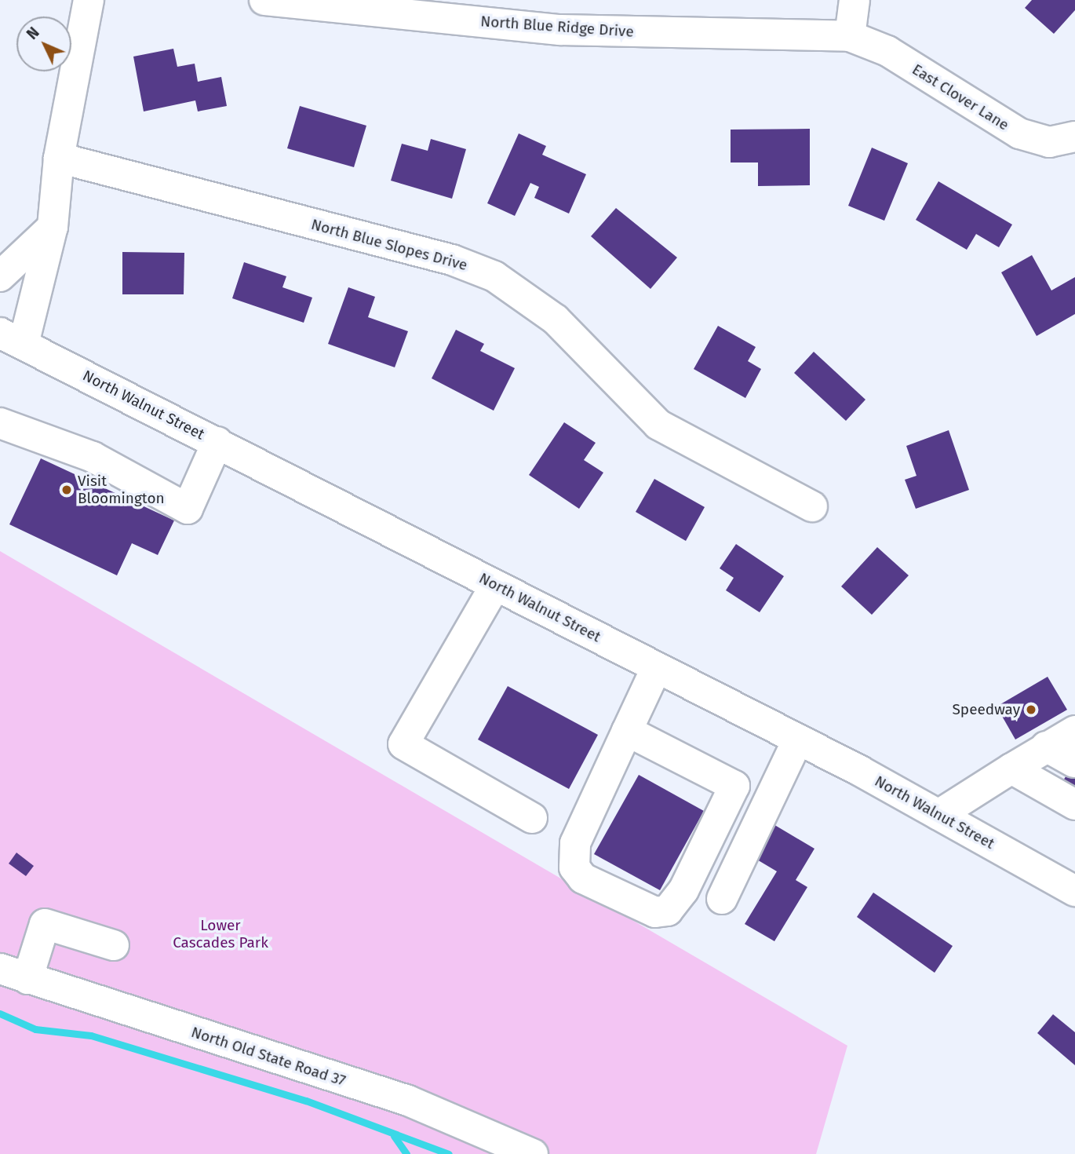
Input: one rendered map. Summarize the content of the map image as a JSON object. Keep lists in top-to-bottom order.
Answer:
{
  "streets": {
    "street": [
      "North Blue Ridge Drive",
      "East Clover Lane",
      "North Blue Slopes Drive",
      "North Walnut Street",
      "North Old State Road 37"
    ]
  },
  "crossings": [
    ["North Blue Ridge Drive", "East Clover Lane"]
  ],
  "parks": ["Lower Cascades Park"],
  "places": ["Visit Bloomington", "Speedway"],
  "north": "top left"
}
